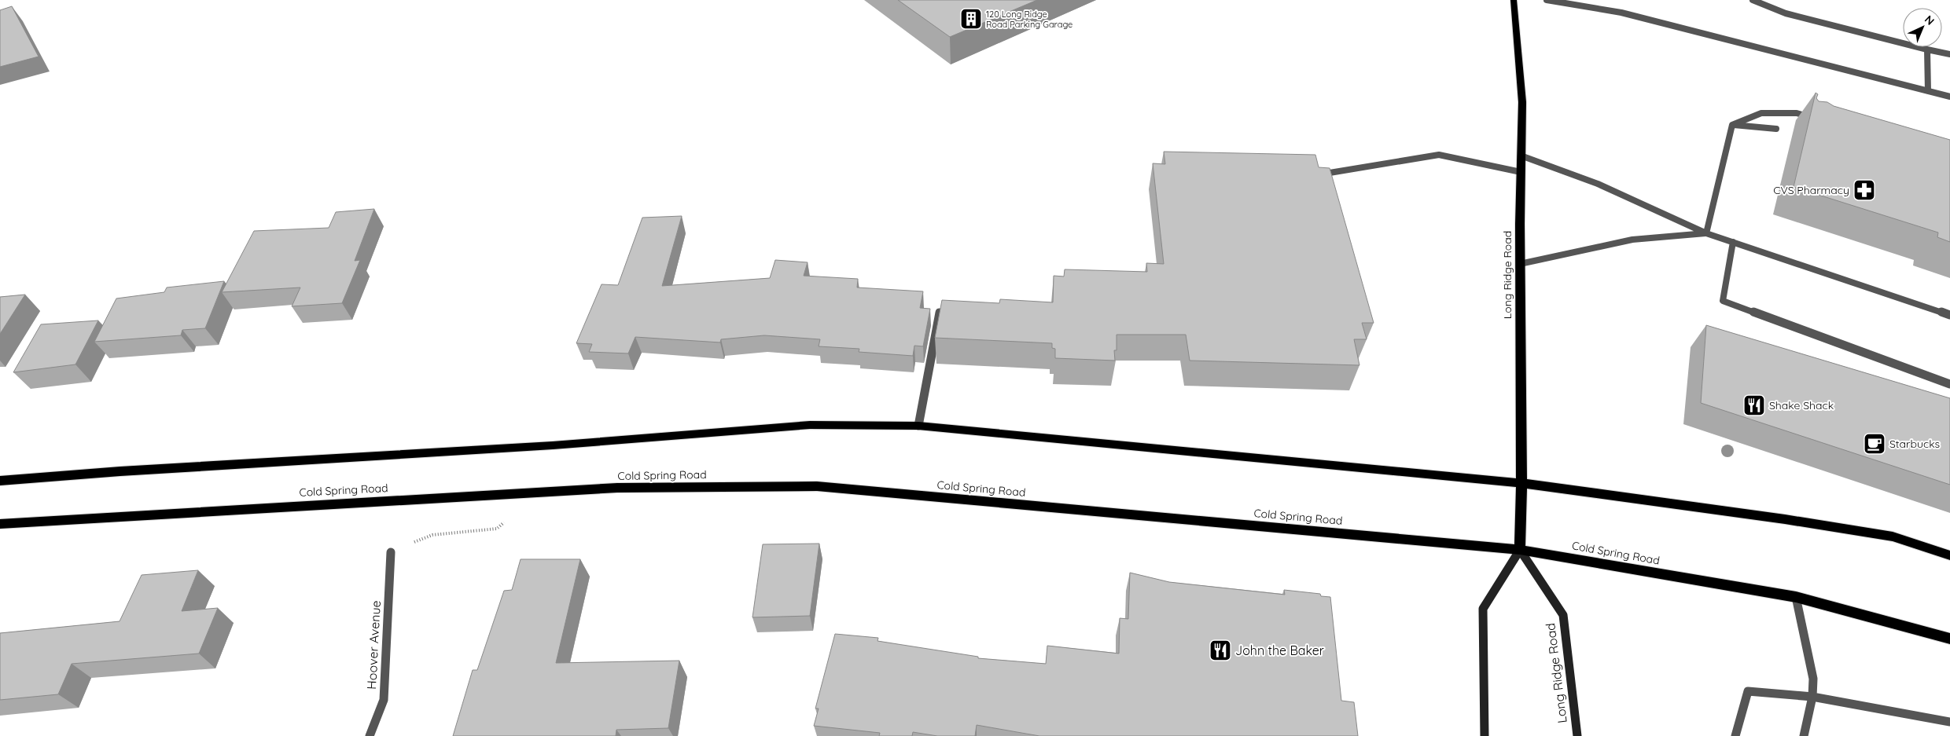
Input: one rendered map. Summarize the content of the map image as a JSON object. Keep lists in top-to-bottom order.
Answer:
{
  "streets": {
    "main road": ["Long Ridge Road", "Cold Spring Road"],
    "street": ["Hoover Avenue"]
  },
  "crossings": [
    ["Long Ridge Road", "Cold Spring Road"]
  ],
  "places": {
    "building": ["120 Long Ridge Road Parking Garage"],
    "pharmacy": ["CVS Pharmacy"],
    "restaurant": ["Shake Shack", "John the Baker"],
    "cafe": ["Starbucks"]
  },
  "north": "top right"
}
